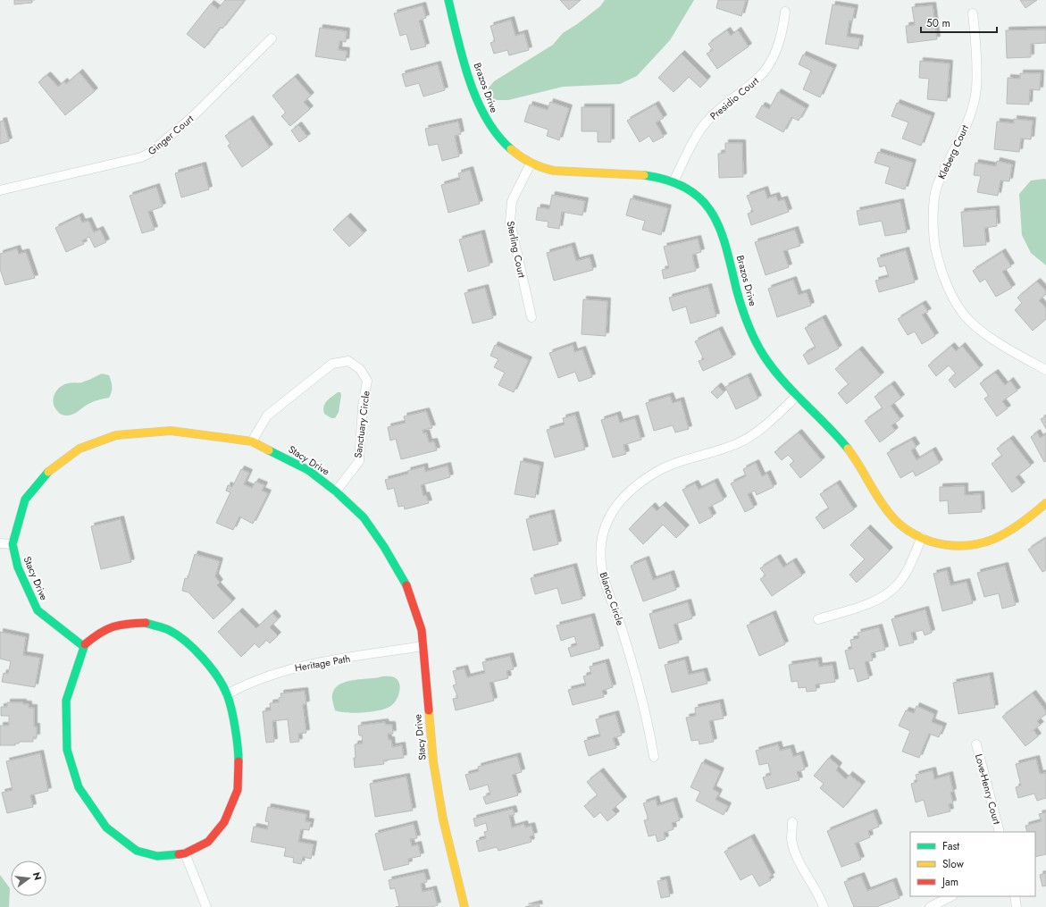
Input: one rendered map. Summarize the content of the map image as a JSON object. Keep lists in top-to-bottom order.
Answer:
{
  "streets": {
    "street": [
      "Brazos Drive",
      "Presidio Court",
      "Ginger Court",
      "Kleberg Court",
      "Sterling Court",
      "Sanctuary Circle",
      "Stacy Drive",
      "Blanco Circle",
      "Heritage Path",
      "Love-Henry Court"
    ]
  },
  "crossings": [
    ["Brazos Drive", "Presidio Court"],
    ["Brazos Drive", "Sterling Court"],
    ["Brazos Drive", "Blanco Circle"],
    ["Sanctuary Circle", "Stacy Drive"],
    ["Stacy Drive", "Heritage Path"]
  ],
  "legend": ["Fast", "Slow", "Jam"],
  "scale_bar": "50 m",
  "north": "right"
}
